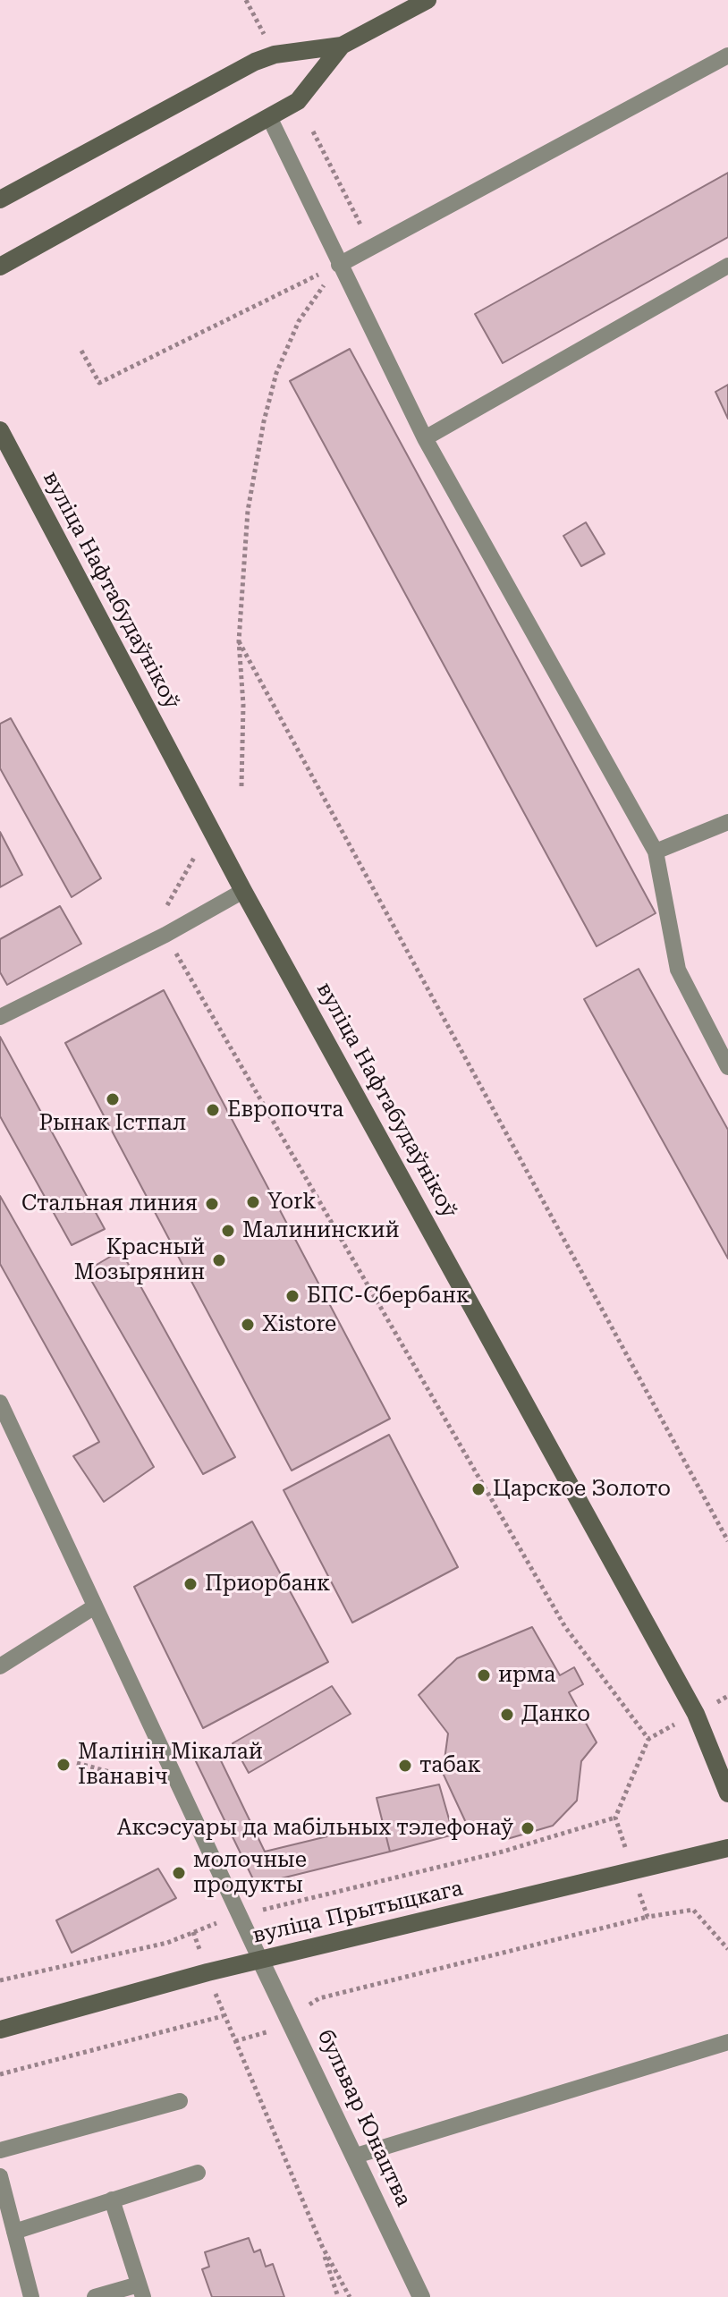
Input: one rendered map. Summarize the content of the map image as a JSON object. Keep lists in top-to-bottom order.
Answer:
{
  "streets": {
    "main road": ["вуліца Нафтабудаўнікоў", "вуліца Прытыцкага"],
    "street": ["бульвар Юнацтва"]
  },
  "crossings": [
    ["вуліца Прытыцкага", "бульвар Юнацтва"]
  ],
  "places": [
    "Рынак Істпал",
    "Европочта",
    "York",
    "Стальная линия",
    "Малининский",
    "Красный Мозырянин",
    "БПС-Сбербанк",
    "Xistore",
    "Царское Золото",
    "Приорбанк",
    "ирма",
    "Данко",
    "Малінін Мікалай Іванавіч",
    "табак",
    "Аксэсуары да мабільных тэлефонаў",
    "молочные продукты"
  ]
}
